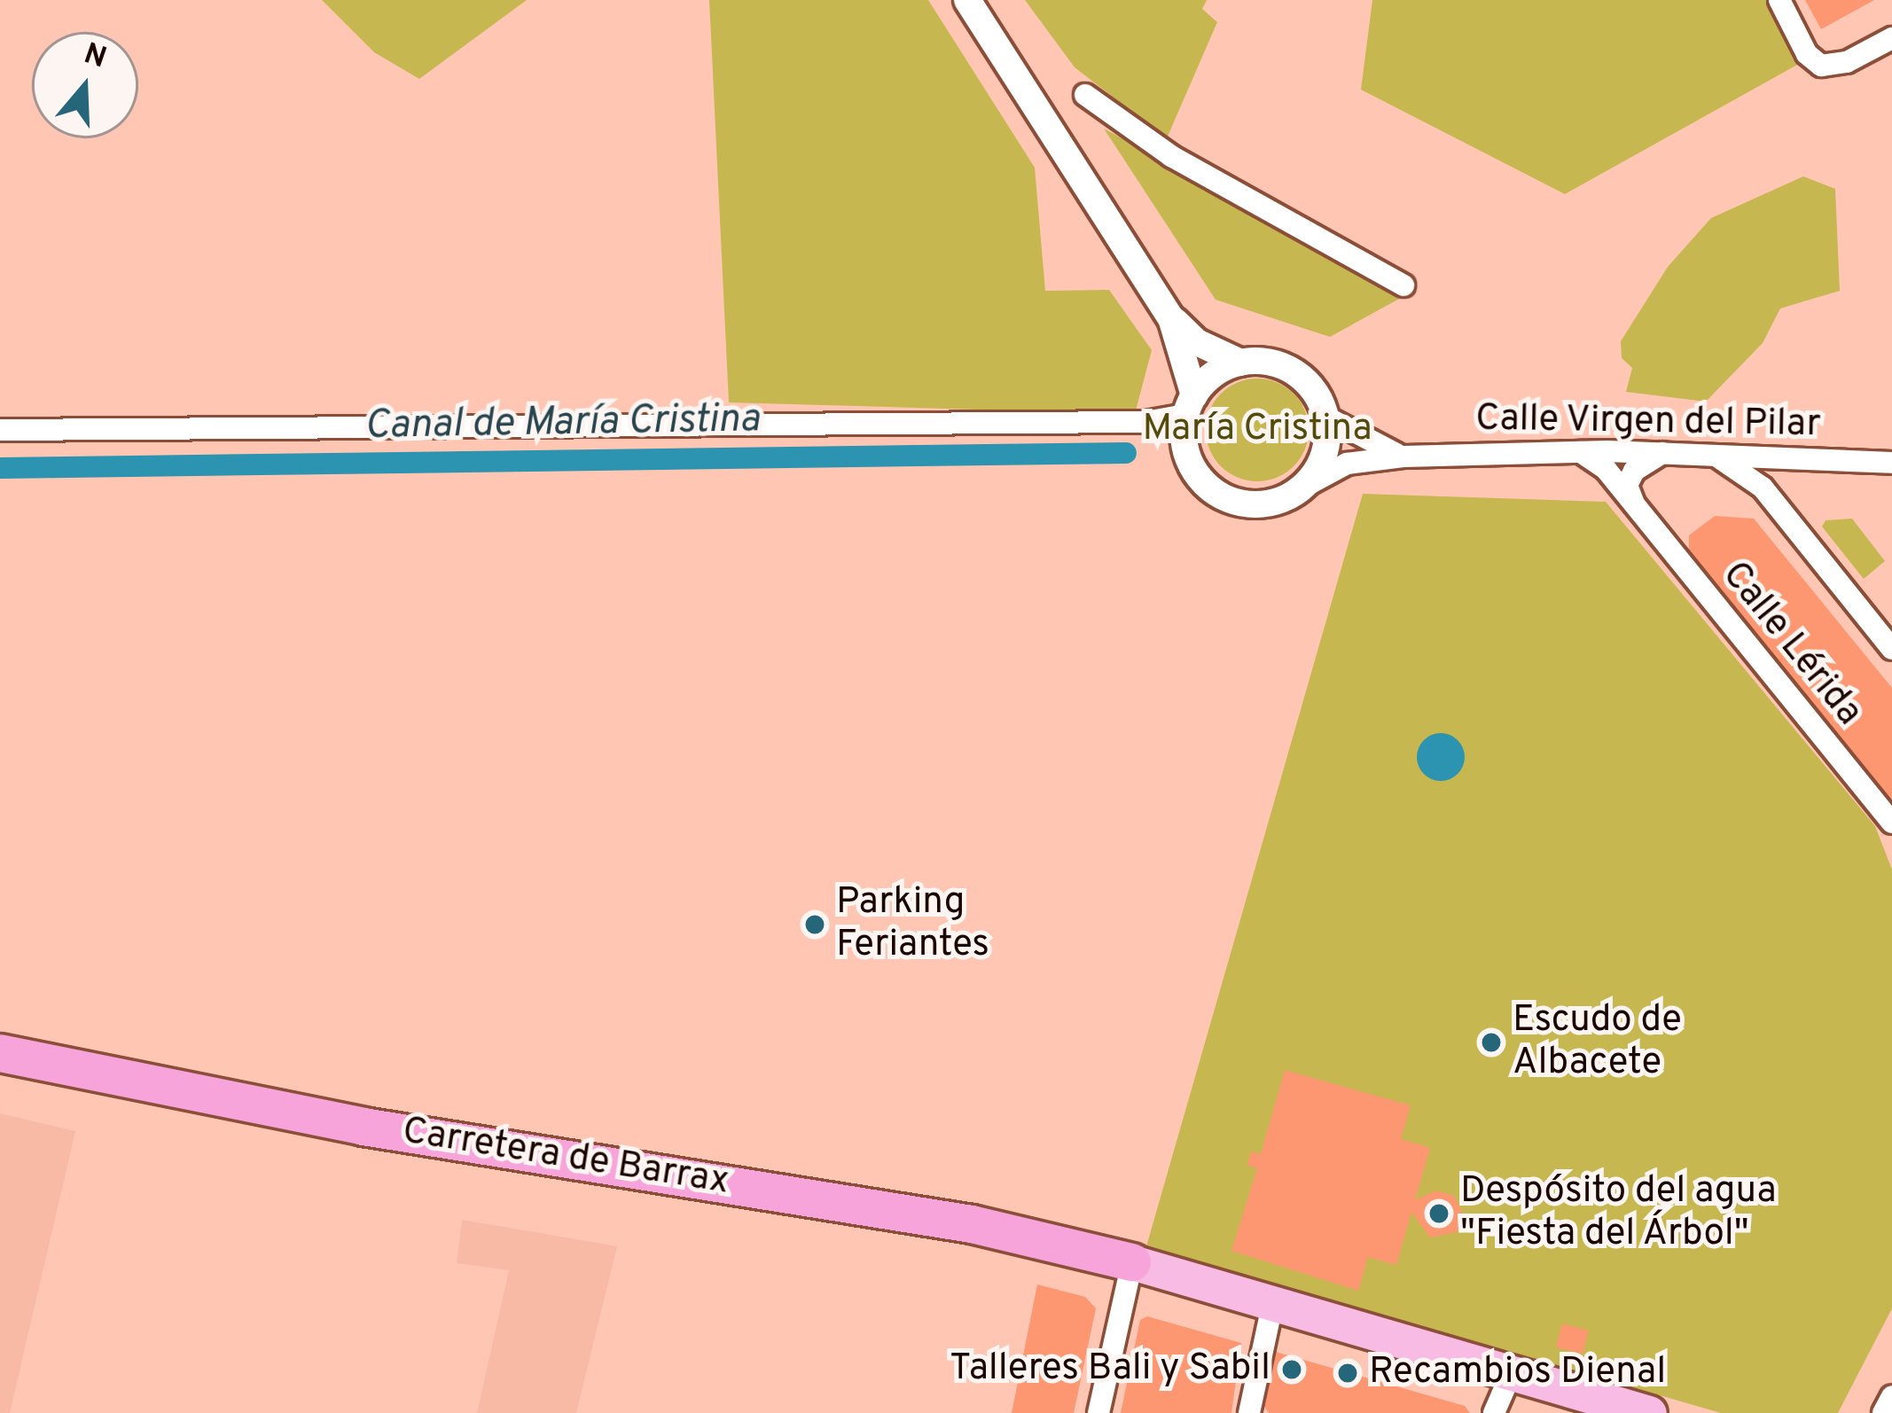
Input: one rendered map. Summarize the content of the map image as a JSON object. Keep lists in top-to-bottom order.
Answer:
{
  "streets": {
    "highway": ["Carretera de Barrax"],
    "street": ["Calle Virgen del Pilar", "Calle Lérida"]
  },
  "crossings": [
    ["Calle Virgen del Pilar", "Calle Lérida"]
  ],
  "water": ["Canal de María Cristina"],
  "parks": ["María Cristina"],
  "places": [
    "Parking Feriantes",
    "Escudo de Albacete",
    "Despósito del agua \"Fiesta del Árbol\"",
    "Talleres Bali y Sabil",
    "Recambios Dienal"
  ],
  "north": "top"
}
